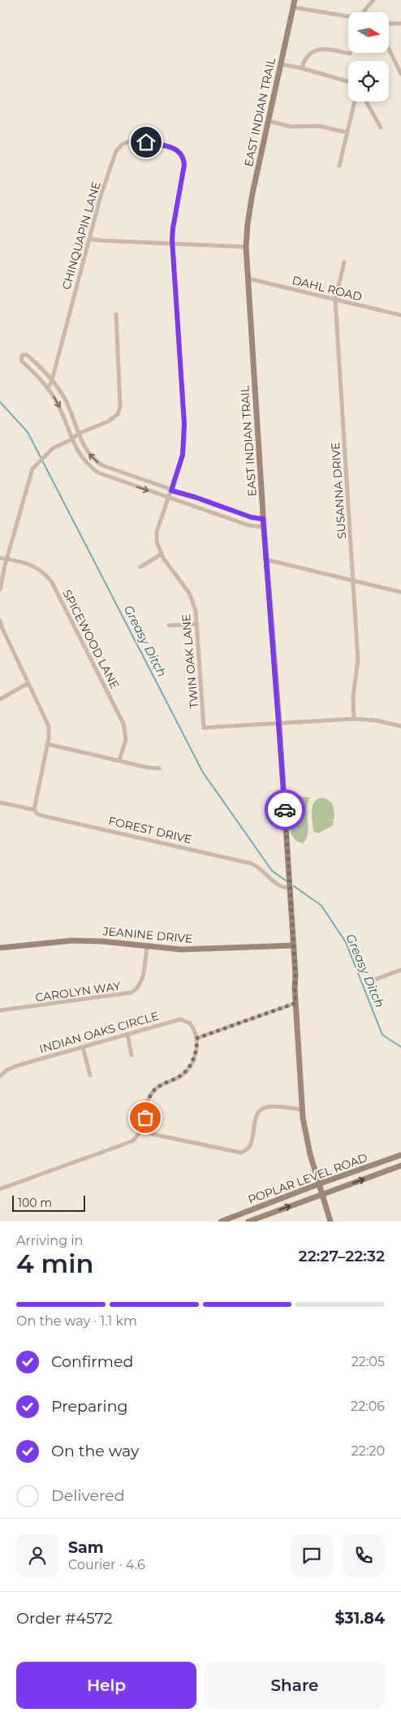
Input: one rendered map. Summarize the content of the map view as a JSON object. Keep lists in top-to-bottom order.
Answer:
{
  "streets": {
    "main road": ["EAST INDIAN TRAIL", "JEANINE DRIVE", "POPLAR LEVEL ROAD"],
    "street": [
      "CHINQUAPIN LANE",
      "DAHL ROAD",
      "SUSANNA DRIVE",
      "SPICEWOOD LANE",
      "TWIN OAK LANE",
      "FOREST DRIVE",
      "CAROLYN WAY",
      "INDIAN OAKS CIRCLE"
    ]
  },
  "crossings": [
    ["EAST INDIAN TRAIL", "DAHL ROAD"],
    ["EAST INDIAN TRAIL", "TWIN OAK LANE"],
    ["EAST INDIAN TRAIL", "FOREST DRIVE"],
    ["EAST INDIAN TRAIL", "JEANINE DRIVE"],
    ["EAST INDIAN TRAIL", "POPLAR LEVEL ROAD"],
    ["CHINQUAPIN LANE", "TWIN OAK LANE"],
    ["DAHL ROAD", "SUSANNA DRIVE"],
    ["JEANINE DRIVE", "CAROLYN WAY"]
  ],
  "water": ["Greasy Ditch"],
  "scale_bar": "100 m",
  "north": "right",
  "page": {
    "scale": "100 m",
    "heading": ["4 min", "Arriving in", "22:27–22:32"],
    "panel": [
      "Sam",
      "Courier · 4.6",
      "Order #4572",
      "$31.84"
    ],
    "bar": "On the way · 1.1 km",
    "list": [
      ["Confirmed", "22:05"],
      ["Preparing", "22:06"],
      ["On the way", "22:20"],
      "Delivered"
    ],
    "buttons": ["Help", "Share"]
  }
}
